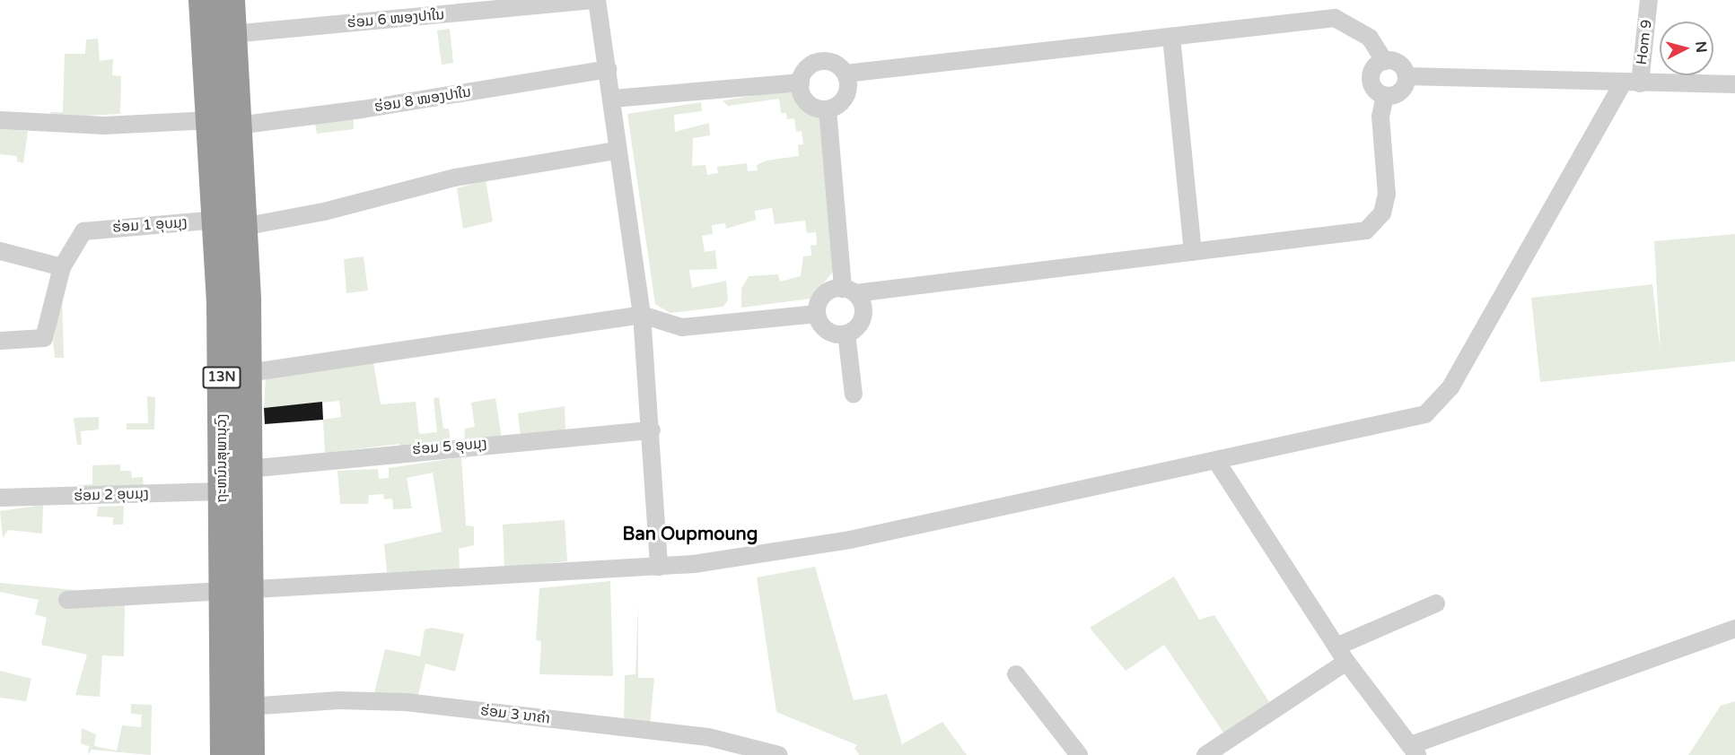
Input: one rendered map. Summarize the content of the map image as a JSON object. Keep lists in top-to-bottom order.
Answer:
{
  "streets": {
    "highway": ["13N", "ຖະຫນົນສຸພານຸວົງ"],
    "street": [
      "ຮ່ອມ 6 ໜອງປາໃນ",
      "Hom 9",
      "ຮ່ອມ 8 ໜອງປາໃນ",
      "ຮ່ອມ 1 ອຸບມຸງ",
      "ຮ່ອມ 5 ອຸບມຸງ",
      "ຮ່ອມ 2 ອຸບມຸງ",
      "ຮ່ອມ 3 ນາຄຳ"
    ]
  },
  "crossings": [
    ["ຮ່ອມ 6 ໜອງປາໃນ", "ຖະຫນົນສຸພານຸວົງ"],
    ["ຮ່ອມ 8 ໜອງປາໃນ", "ຖະຫນົນສຸພານຸວົງ"],
    ["ຮ່ອມ 1 ອຸບມຸງ", "ຖະຫນົນສຸພານຸວົງ"],
    ["ຮ່ອມ 5 ອຸບມຸງ", "ຖະຫນົນສຸພານຸວົງ"],
    ["ຖະຫນົນສຸພານຸວົງ", "ຮ່ອມ 2 ອຸບມຸງ"],
    ["ຖະຫນົນສຸພານຸວົງ", "ຮ່ອມ 3 ນາຄຳ"]
  ],
  "districts": ["Ban Oupmoung"],
  "north": "right"
}
